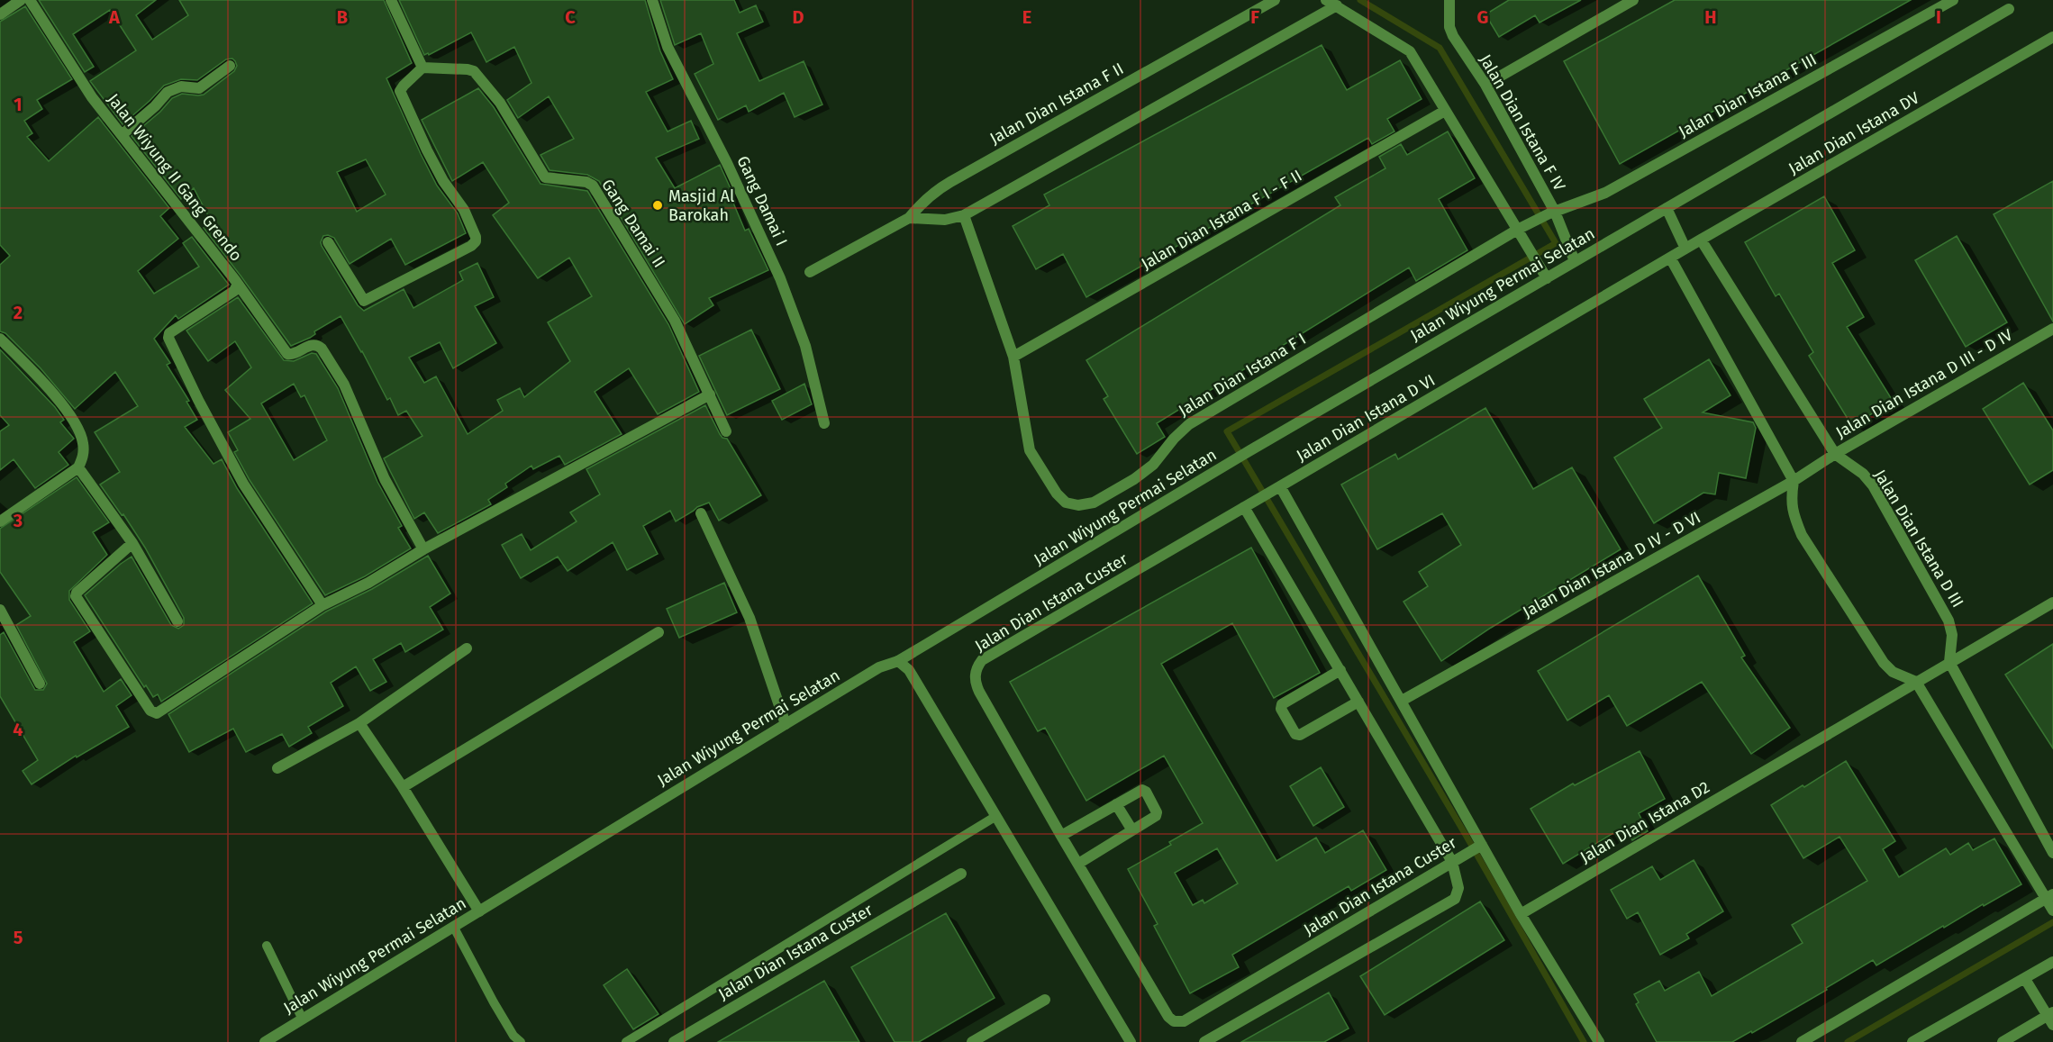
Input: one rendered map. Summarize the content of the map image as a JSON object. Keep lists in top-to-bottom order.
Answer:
{
  "streets": {
    "street": [
      "Jalan Dian Istana F III",
      "Jalan Dian Istana F II",
      "Jalan Dian Istana F IV",
      "Jalan Dian Istana DV",
      "Jalan Wiyung II Gang Grendo",
      "Gang Damai I",
      "Jalan Dian Istana F I - F II",
      "Gang Damai II",
      "Jalan Wiyung Permai Selatan",
      "Jalan Dian Istana F I",
      "Jalan Dian Istana D III - D IV",
      "Jalan Dian Istana D VI",
      "Jalan Dian Istana D III",
      "Jalan Dian Istana D IV - D VI",
      "Jalan Dian Istana Custer",
      "Jalan Dian Istana D2"
    ]
  },
  "crossings": [
    ["Jalan Dian Istana F III", "Jalan Dian Istana F IV"],
    ["Jalan Dian Istana F III", "Jalan Dian Istana F I"],
    ["Jalan Dian Istana F IV", "Jalan Wiyung Permai Selatan"],
    ["Jalan Dian Istana F IV", "Jalan Dian Istana F I"],
    ["Jalan Dian Istana DV", "Jalan Dian Istana D III - D IV"],
    ["Jalan Dian Istana DV", "Jalan Dian Istana D VI"],
    ["Jalan Dian Istana F I - F II", "Jalan Dian Istana F I"],
    ["Jalan Dian Istana D III - D IV", "Jalan Dian Istana D III"],
    ["Jalan Dian Istana D III - D IV", "Jalan Dian Istana D IV - D VI"],
    ["Jalan Dian Istana D VI", "Jalan Dian Istana Custer"],
    ["Jalan Dian Istana D III", "Jalan Dian Istana D IV - D VI"],
    ["Jalan Dian Istana D III", "Jalan Dian Istana D2"]
  ],
  "places": ["Masjid Al Barokah"],
  "grid": {
    "columns": [
      "A",
      "B",
      "C",
      "D",
      "E",
      "F",
      "G",
      "H",
      "I"
    ],
    "rows": [
      "1",
      "2",
      "3",
      "4",
      "5"
    ]
  }
}
